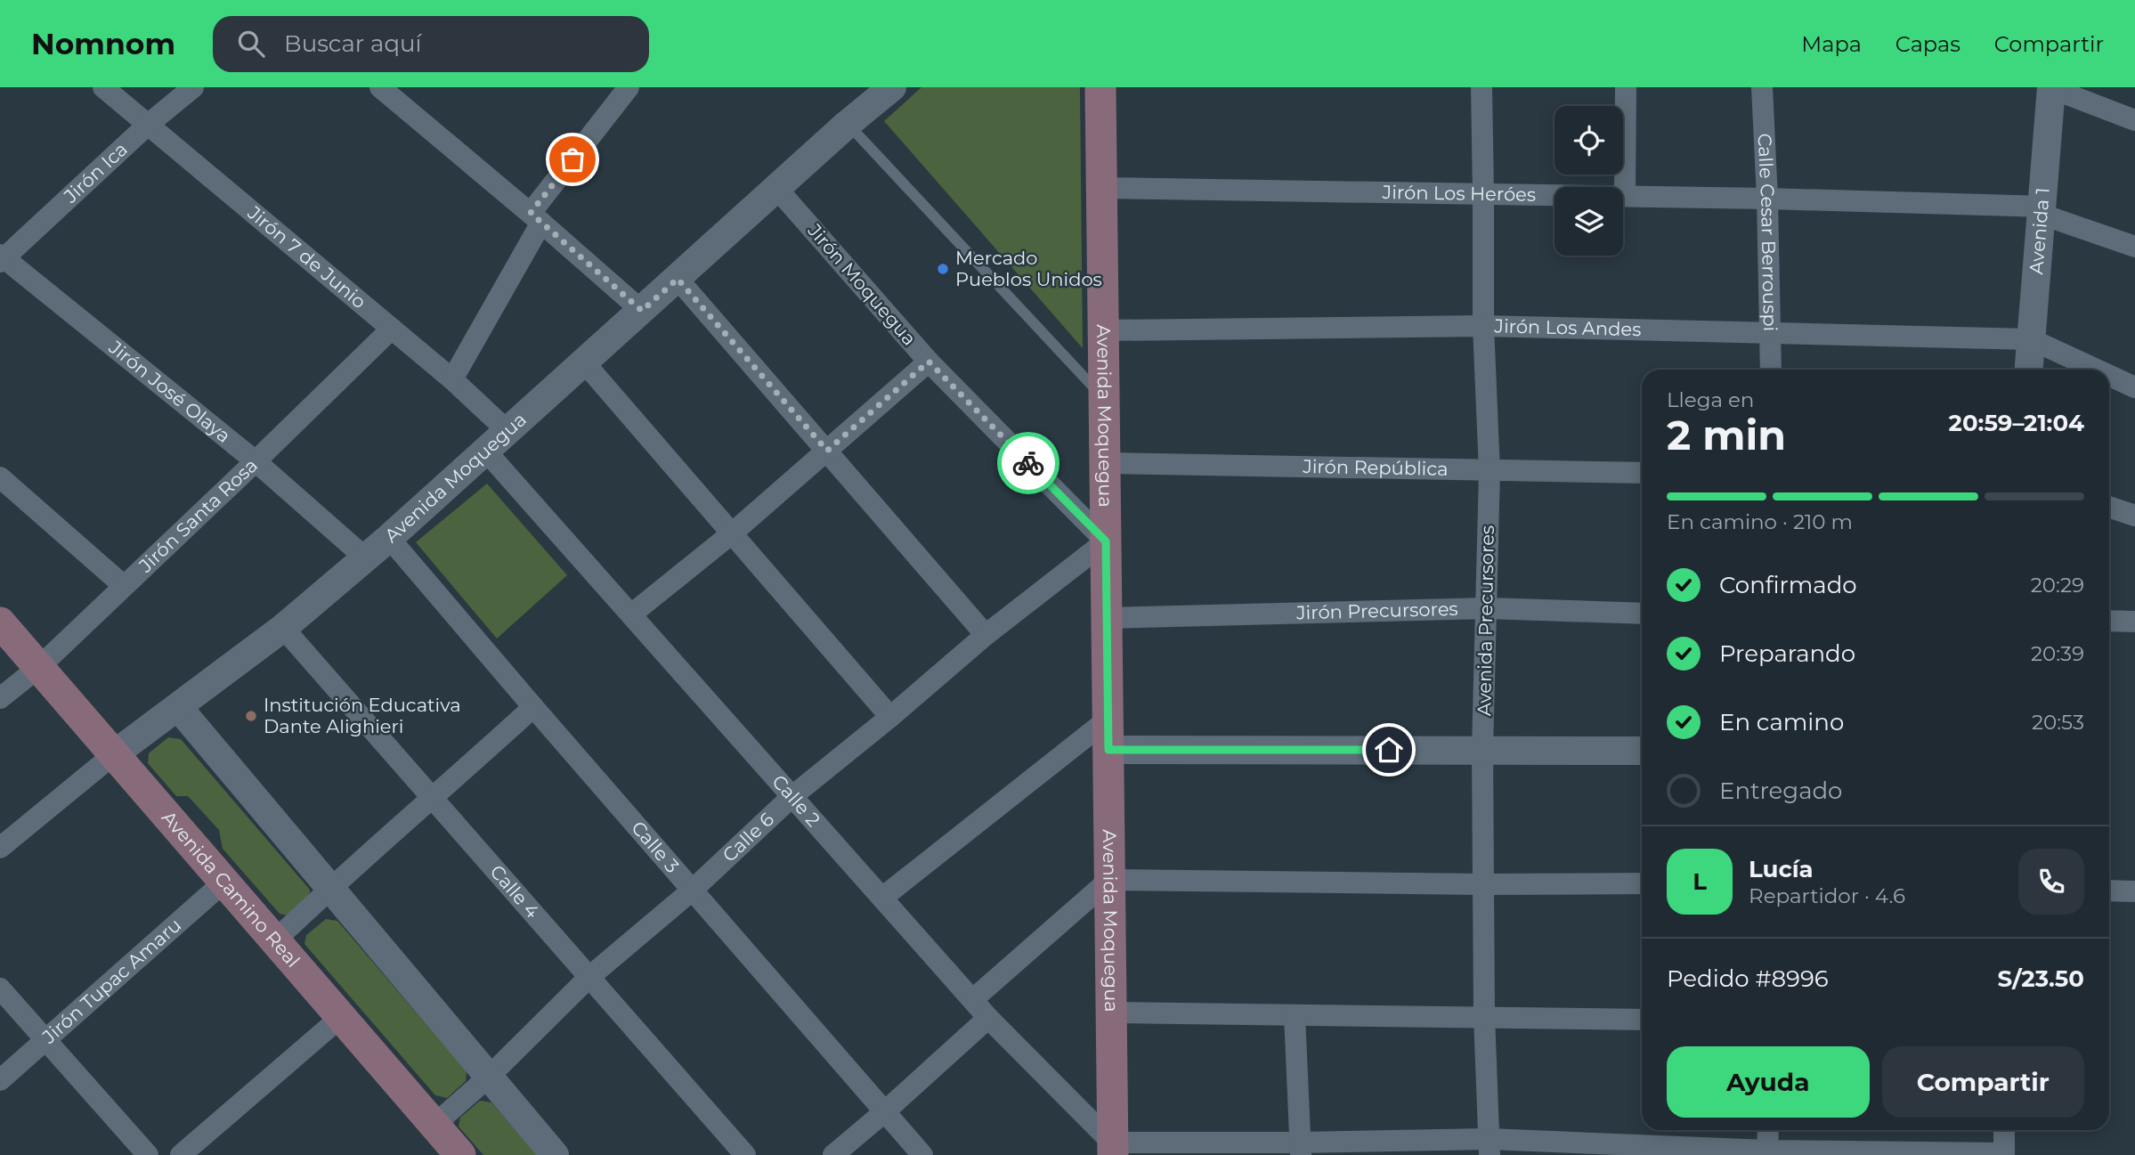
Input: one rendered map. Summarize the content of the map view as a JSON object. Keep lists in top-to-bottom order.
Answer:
{
  "streets": {
    "main road": ["Avenida Moquegua", "Avenida Camino Real"],
    "street": [
      "Jirón Ica",
      "Jirón Los Heróes",
      "Calle Cesar Berrouspi",
      "Avenida 1",
      "Jirón 7 de Junio",
      "Jirón Moquegua",
      "Jirón Los Andes",
      "Jirón José Olaya",
      "Jirón República",
      "Jirón Santa Rosa",
      "Jirón Precursores",
      "Avenida Precursores",
      "Calle 2",
      "Calle 6",
      "Calle 3",
      "Calle 4",
      "Jirón Tupac Amaru"
    ]
  },
  "crossings": [
    ["Jirón Ica", "Jirón 7 de Junio"],
    ["Jirón Ica", "Jirón José Olaya"],
    ["Jirón Los Heróes", "Calle Cesar Berrouspi"],
    ["Jirón Los Heróes", "Avenida 1"],
    ["Jirón Los Heróes", "Avenida Moquegua"],
    ["Jirón Los Heróes", "Avenida Precursores"],
    ["Calle Cesar Berrouspi", "Jirón Los Andes"],
    ["Avenida 1", "Jirón Los Andes"],
    ["Jirón 7 de Junio", "Avenida Moquegua"],
    ["Jirón 7 de Junio", "Jirón Santa Rosa"],
    ["Jirón Moquegua", "Avenida Moquegua"],
    ["Jirón Moquegua", "Calle 6"],
    ["Jirón Los Andes", "Avenida Moquegua"],
    ["Jirón Los Andes", "Avenida Precursores"],
    ["Jirón José Olaya", "Avenida Moquegua"],
    ["Jirón José Olaya", "Jirón Santa Rosa"],
    ["Avenida Moquegua", "Jirón República"],
    ["Avenida Moquegua", "Jirón Precursores"],
    ["Avenida Moquegua", "Calle 2"],
    ["Avenida Moquegua", "Calle 6"],
    ["Avenida Moquegua", "Calle 3"],
    ["Avenida Moquegua", "Avenida Camino Real"],
    ["Avenida Moquegua", "Calle 4"],
    ["Jirón República", "Avenida Precursores"],
    ["Jirón Santa Rosa", "Avenida Camino Real"],
    ["Jirón Precursores", "Avenida Precursores"],
    ["Calle 2", "Calle 6"],
    ["Calle 6", "Calle 3"],
    ["Calle 6", "Avenida Camino Real"],
    ["Calle 6", "Calle 4"],
    ["Avenida Camino Real", "Jirón Tupac Amaru"]
  ],
  "places": ["Mercado Pueblos Unidos", "Institución Educativa Dante Alighieri"],
  "page": {
    "header": "Nomnom",
    "search": "Buscar aquí",
    "nav": ["Mapa", "Capas", "Compartir"],
    "heading": ["2 min", "Llega en", "20:59–21:04"],
    "panel": [
      "Lucía",
      "Repartidor · 4.6",
      "Pedido #8996",
      "S/23.50"
    ],
    "bar": "En camino · 210 m",
    "list": [
      ["Confirmado", "20:29"],
      ["Preparando", "20:39"],
      ["En camino", "20:53"],
      "Entregado"
    ],
    "round": "L",
    "buttons": ["Ayuda", "Compartir"]
  }
}
